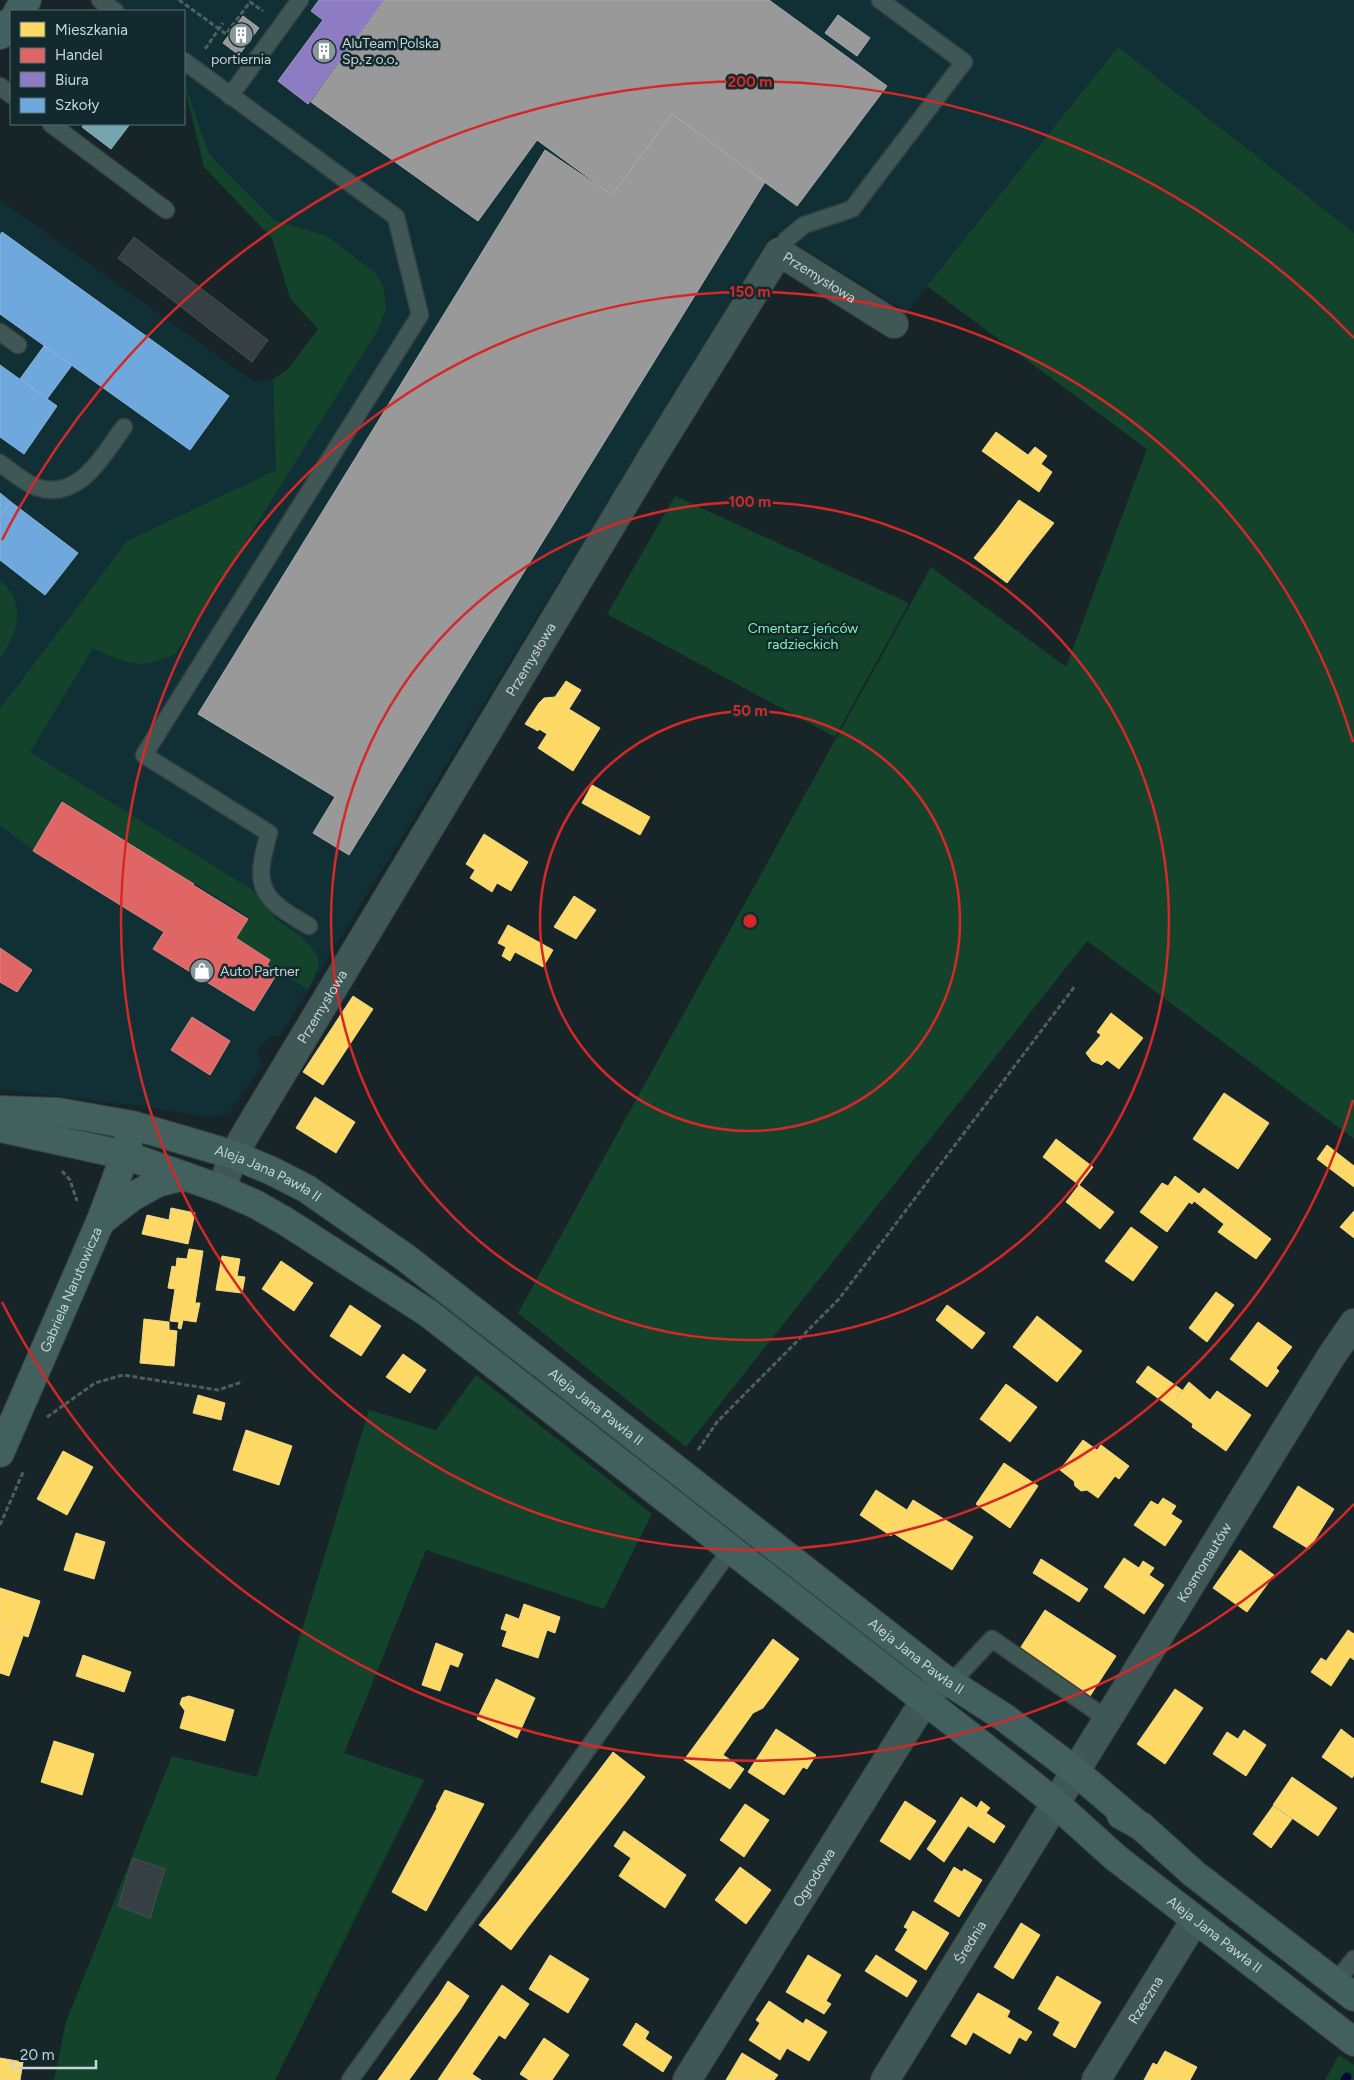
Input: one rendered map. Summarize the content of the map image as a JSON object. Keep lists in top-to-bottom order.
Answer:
{
  "streets": {
    "street": [
      "Przemysłowa",
      "Aleja Jana Pawła II",
      "Gabriela Narutowicza",
      "Kosmonautów",
      "Ogrodowa",
      "Średnia",
      "Rzeczna"
    ]
  },
  "crossings": [
    ["Przemysłowa", "Aleja Jana Pawła II"],
    ["Aleja Jana Pawła II", "Gabriela Narutowicza"],
    ["Aleja Jana Pawła II", "Kosmonautów"],
    ["Aleja Jana Pawła II", "Ogrodowa"],
    ["Aleja Jana Pawła II", "Średnia"],
    ["Aleja Jana Pawła II", "Rzeczna"],
    ["Kosmonautów", "Średnia"]
  ],
  "parks": ["Cmentarz jeńców radzieckich"],
  "places": {
    "building": ["portiernia", "AluTeam Polska Sp. z o.o."],
    "shop": ["Auto Partner"]
  },
  "legend": [
    "Mieszkania",
    "Handel",
    "Biura",
    "Szkoły"
  ],
  "scale_bar": "20 m",
  "rings": [
    "200 m",
    "150 m",
    "100 m",
    "50 m"
  ]
}
